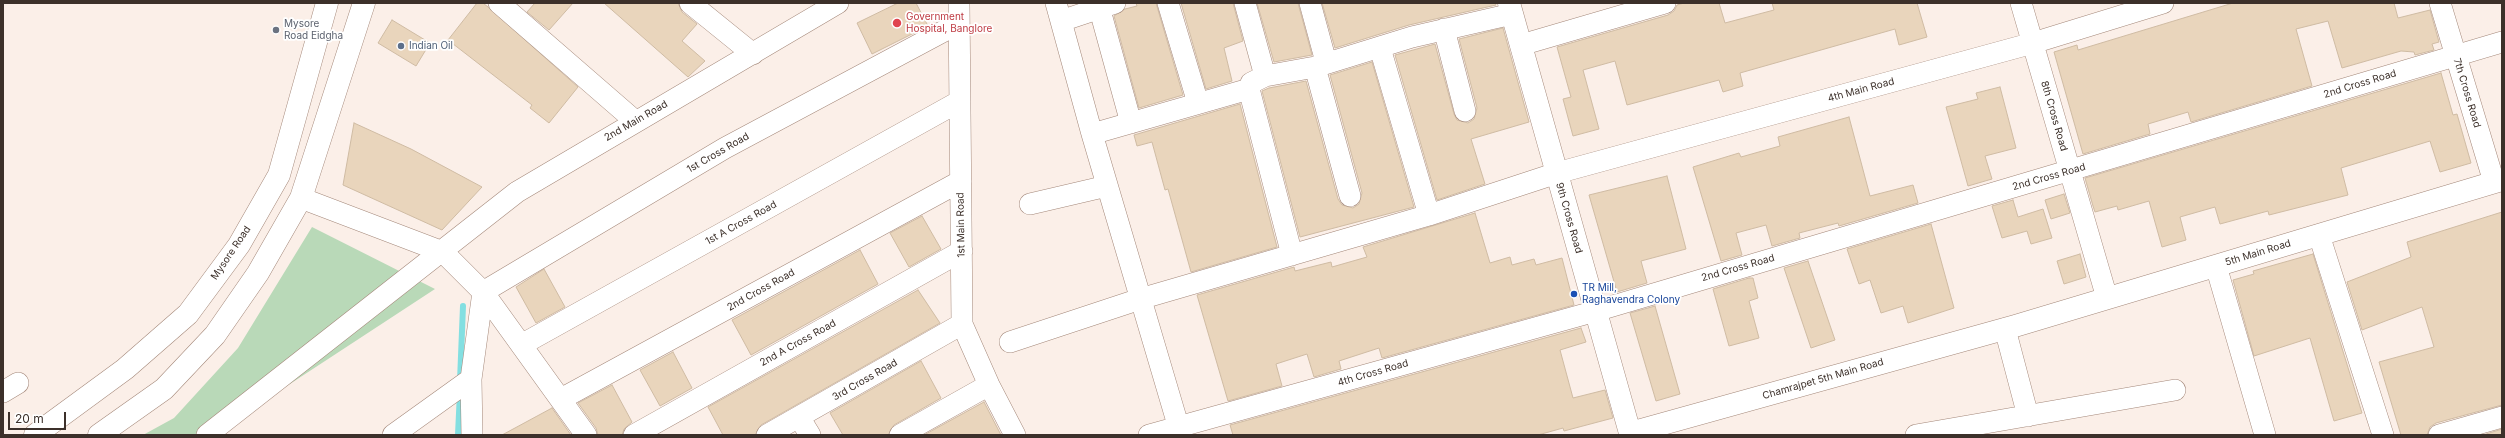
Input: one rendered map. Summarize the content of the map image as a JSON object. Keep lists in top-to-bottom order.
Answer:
{
  "streets": {
    "main road": [
      "9th Cross Road",
      "Mysore Road",
      "5th Main Road",
      "Chamrajpet 5th Main Road"
    ],
    "street": [
      "2nd Cross Road",
      "4th Main Road",
      "7th Cross Road",
      "8th Cross Road",
      "2nd Main Road",
      "1st Cross Road",
      "1st A Cross Road",
      "1st Main Road",
      "2nd A Cross Road",
      "4th Cross Road",
      "3rd Cross Road"
    ]
  },
  "crossings": [
    ["2nd Cross Road", "7th Cross Road"],
    ["2nd Cross Road", "8th Cross Road"],
    ["2nd Cross Road", "9th Cross Road"],
    ["2nd Cross Road", "1st Main Road"],
    ["2nd Cross Road", "4th Cross Road"],
    ["4th Main Road", "8th Cross Road"],
    ["4th Main Road", "9th Cross Road"],
    ["7th Cross Road", "5th Main Road"],
    ["8th Cross Road", "5th Main Road"],
    ["1st Cross Road", "1st Main Road"],
    ["9th Cross Road", "4th Cross Road"],
    ["9th Cross Road", "Chamrajpet 5th Main Road"],
    ["1st A Cross Road", "1st Main Road"],
    ["1st Main Road", "2nd A Cross Road"],
    ["1st Main Road", "3rd Cross Road"],
    ["5th Main Road", "Chamrajpet 5th Main Road"]
  ],
  "places": [
    "Government Hospital, Banglore",
    "Mysore Road Eidgha",
    "Indian Oil",
    "TR Mill, Raghavendra Colony"
  ],
  "scale_bar": "20 m"
}
